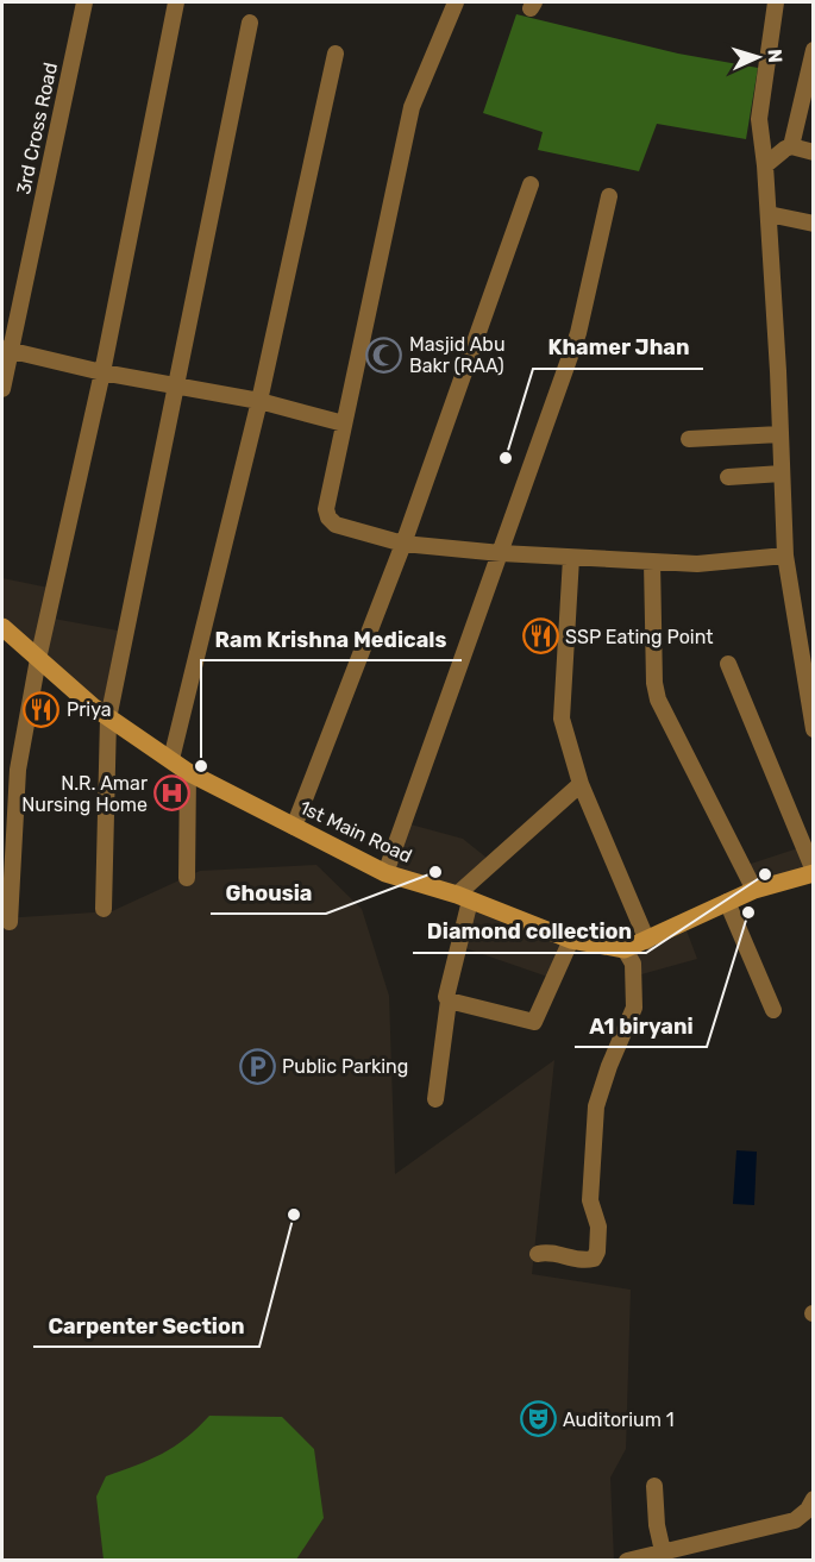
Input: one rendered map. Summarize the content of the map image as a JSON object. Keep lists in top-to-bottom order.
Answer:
{
  "streets": {
    "street": ["3rd Cross Road", "1st Main Road"]
  },
  "places": {
    "mosque": ["Masjid Abu Bakr (RAA)"],
    "other": [
      "Khamer Jhan",
      "Ram Krishna Medicals",
      "Ghousia",
      "Diamond collection",
      "A1 biryani",
      "Carpenter Section"
    ],
    "restaurant": ["SSP Eating Point", "Priya"],
    "hospital": ["N.R. Amar Nursing Home"],
    "parking": ["Public Parking"],
    "theatre": ["Auditorium 1"]
  },
  "north": "right"
}
